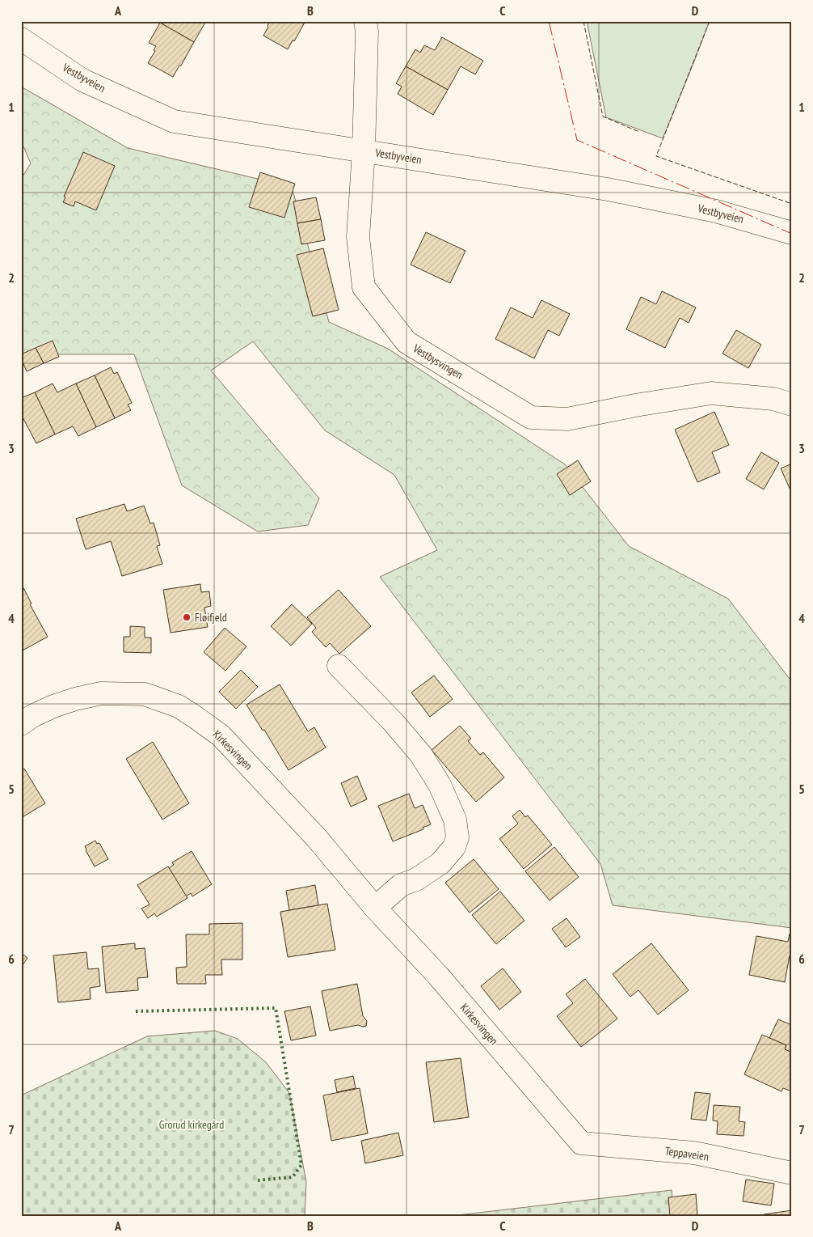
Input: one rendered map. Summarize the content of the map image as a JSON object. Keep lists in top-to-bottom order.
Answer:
{
  "streets": {
    "street": [
      "Vestbyveien",
      "Vestbysvingen",
      "Kirkesvingen",
      "Teppaveien"
    ]
  },
  "crossings": [
    ["Vestbyveien", "Vestbysvingen"],
    ["Kirkesvingen", "Teppaveien"]
  ],
  "parks": ["Grorud kirkegård"],
  "places": ["Fløifjeld"],
  "grid": {
    "columns": [
      "A",
      "B",
      "C",
      "D"
    ],
    "rows": [
      "1",
      "2",
      "3",
      "4",
      "5",
      "6",
      "7"
    ]
  }
}
